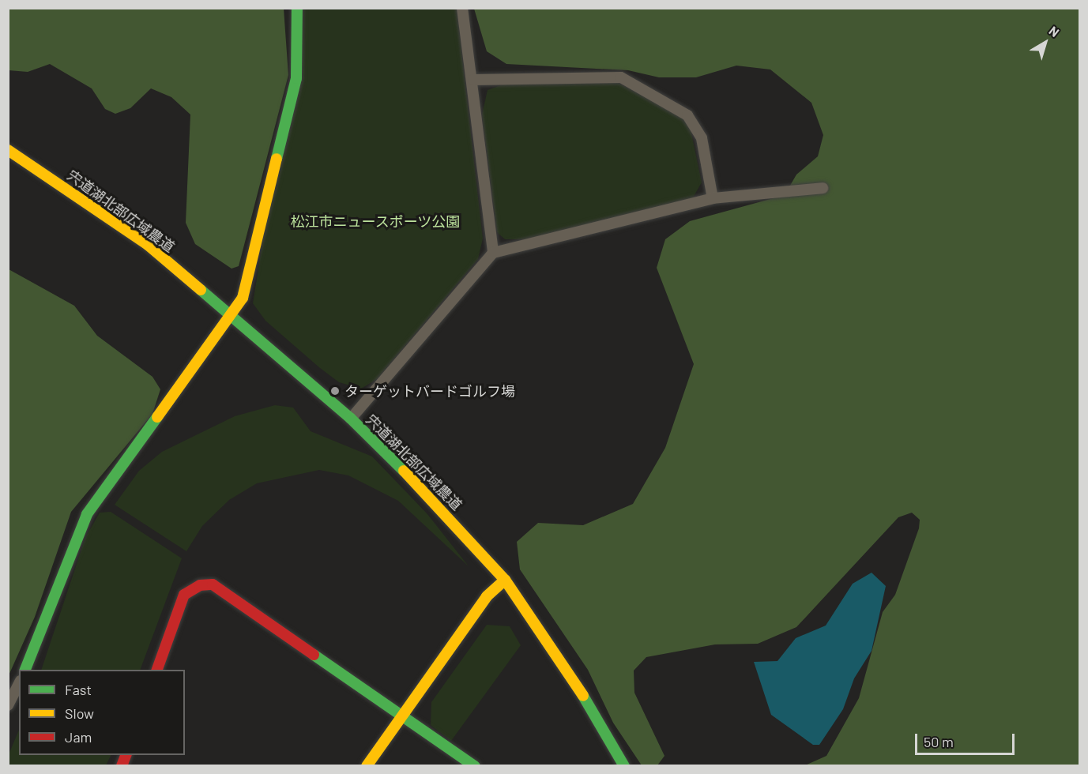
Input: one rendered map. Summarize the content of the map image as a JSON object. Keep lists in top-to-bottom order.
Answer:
{
  "streets": {
    "street": ["宍道湖北部広域農道"]
  },
  "parks": ["松江市ニュースポーツ公園"],
  "places": ["ターゲットバードゴルフ場"],
  "legend": ["Fast", "Slow", "Jam"],
  "scale_bar": "50 m",
  "north": "top right"
}
